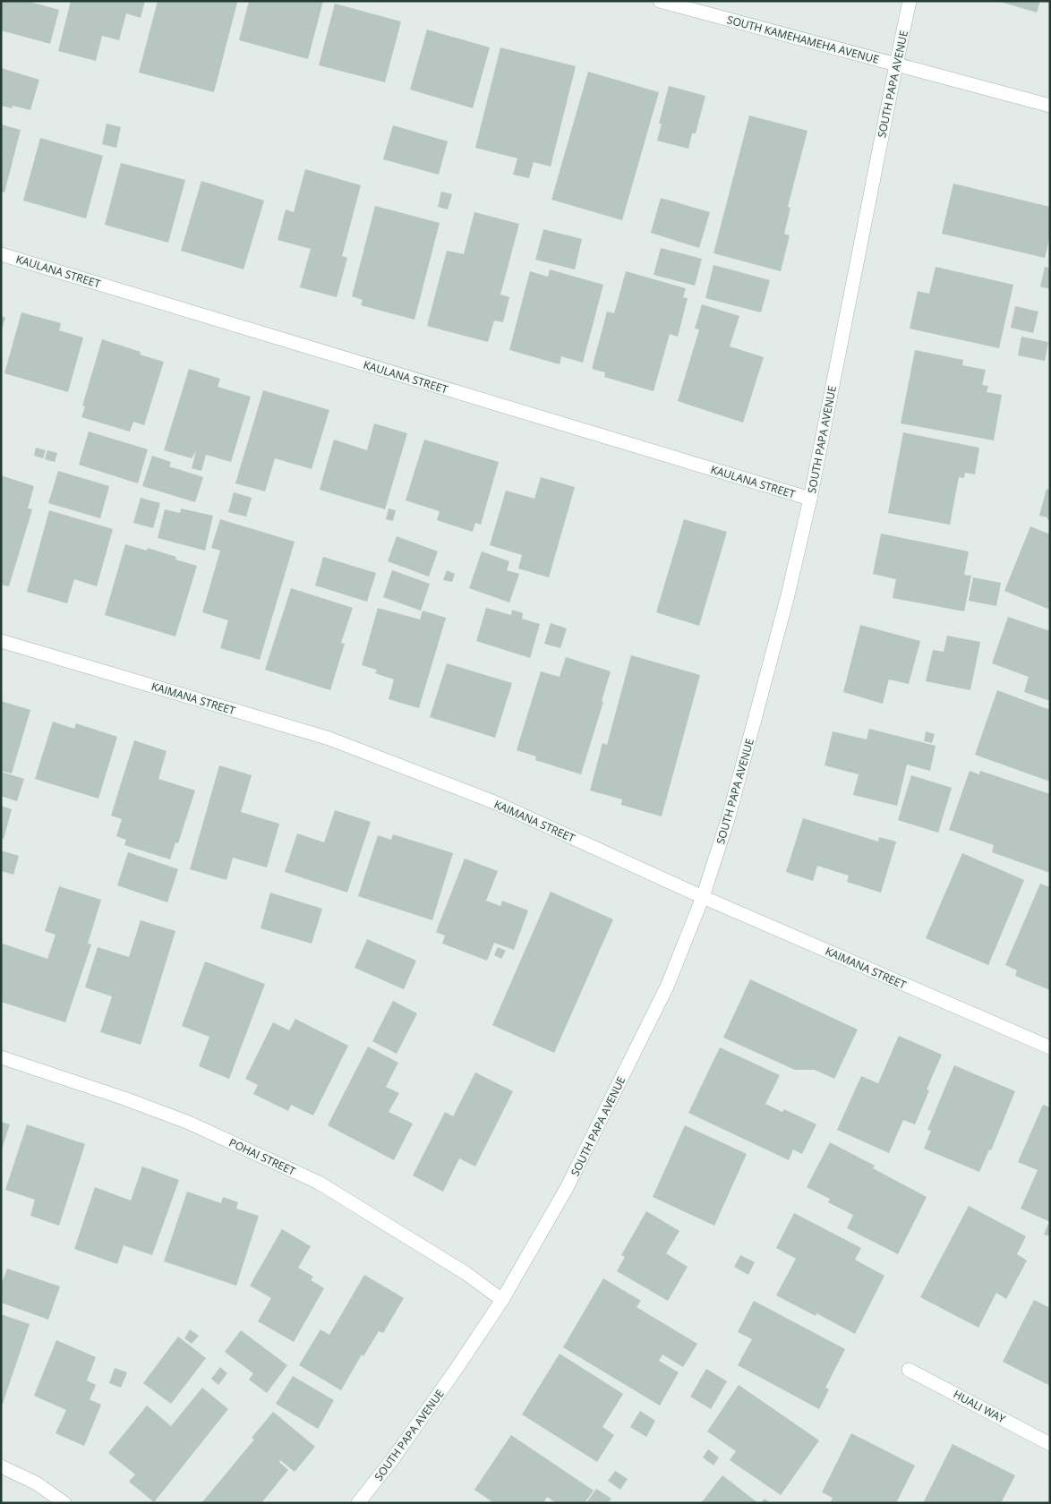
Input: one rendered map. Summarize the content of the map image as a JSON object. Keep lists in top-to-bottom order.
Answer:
{
  "streets": {
    "street": [
      "SOUTH KAMEHAMEHA AVENUE",
      "SOUTH PAPA AVENUE",
      "KAULANA STREET",
      "KAIMANA STREET",
      "POHAI STREET",
      "HUALI WAY"
    ]
  },
  "crossings": [
    ["SOUTH KAMEHAMEHA AVENUE", "SOUTH PAPA AVENUE"],
    ["SOUTH PAPA AVENUE", "KAULANA STREET"],
    ["SOUTH PAPA AVENUE", "KAIMANA STREET"],
    ["SOUTH PAPA AVENUE", "POHAI STREET"]
  ]
}
